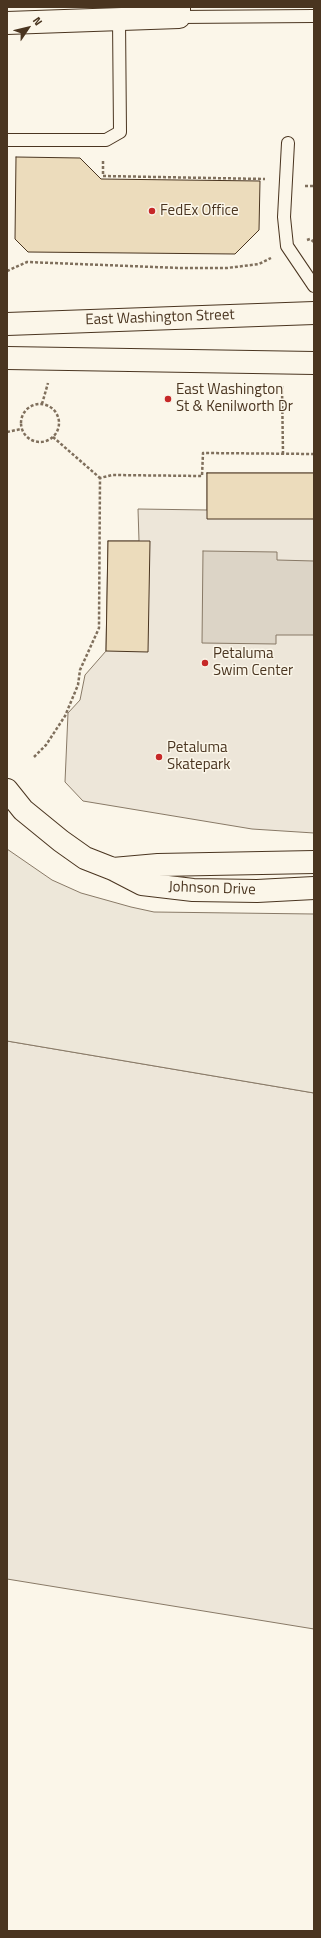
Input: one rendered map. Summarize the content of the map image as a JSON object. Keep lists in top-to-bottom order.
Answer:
{
  "streets": {
    "street": ["East Washington Street", "Johnson Drive"]
  },
  "places": [
    "FedEx Office",
    "East Washington St & Kenilworth Dr",
    "Petaluma Swim Center",
    "Petaluma Skatepark"
  ],
  "north": "top right"
}
